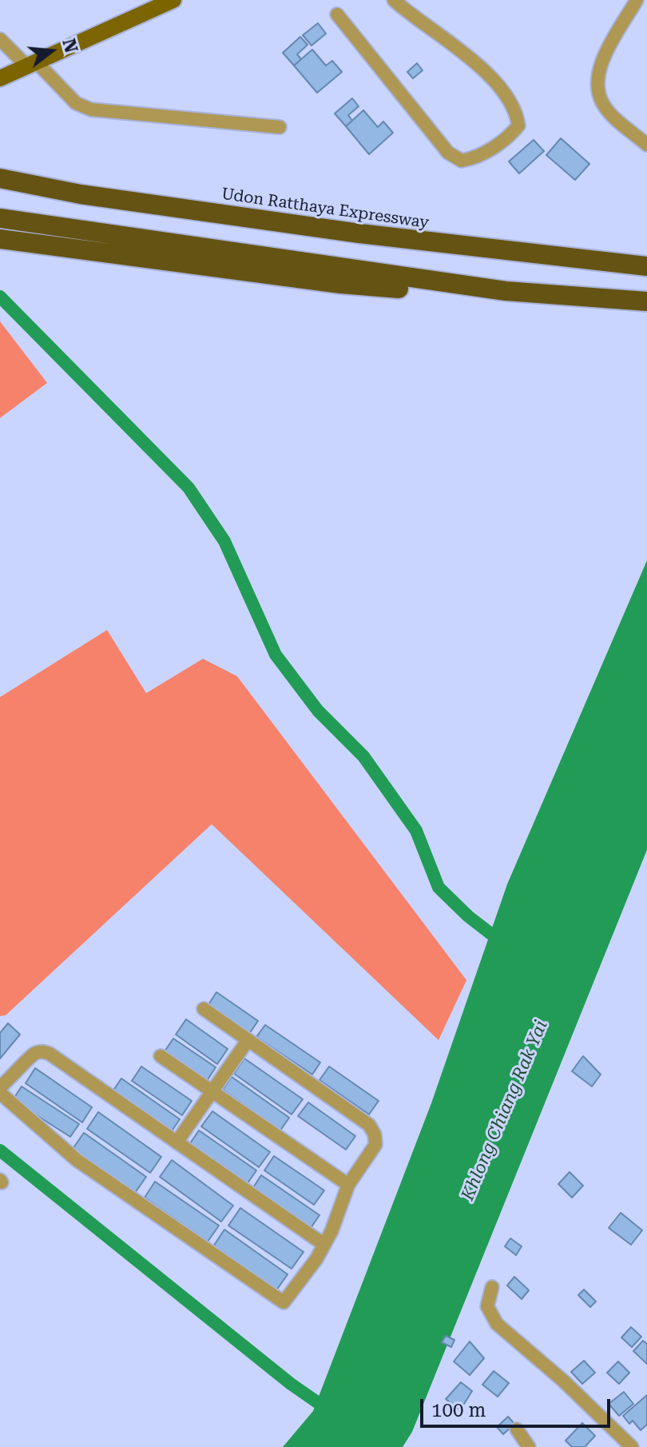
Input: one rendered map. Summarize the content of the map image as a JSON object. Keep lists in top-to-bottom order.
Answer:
{
  "streets": {
    "highway": ["Udon Ratthaya Expressway"]
  },
  "water": ["Khlong Chiang Rak Yai"],
  "scale_bar": "100 m",
  "north": "right"
}
